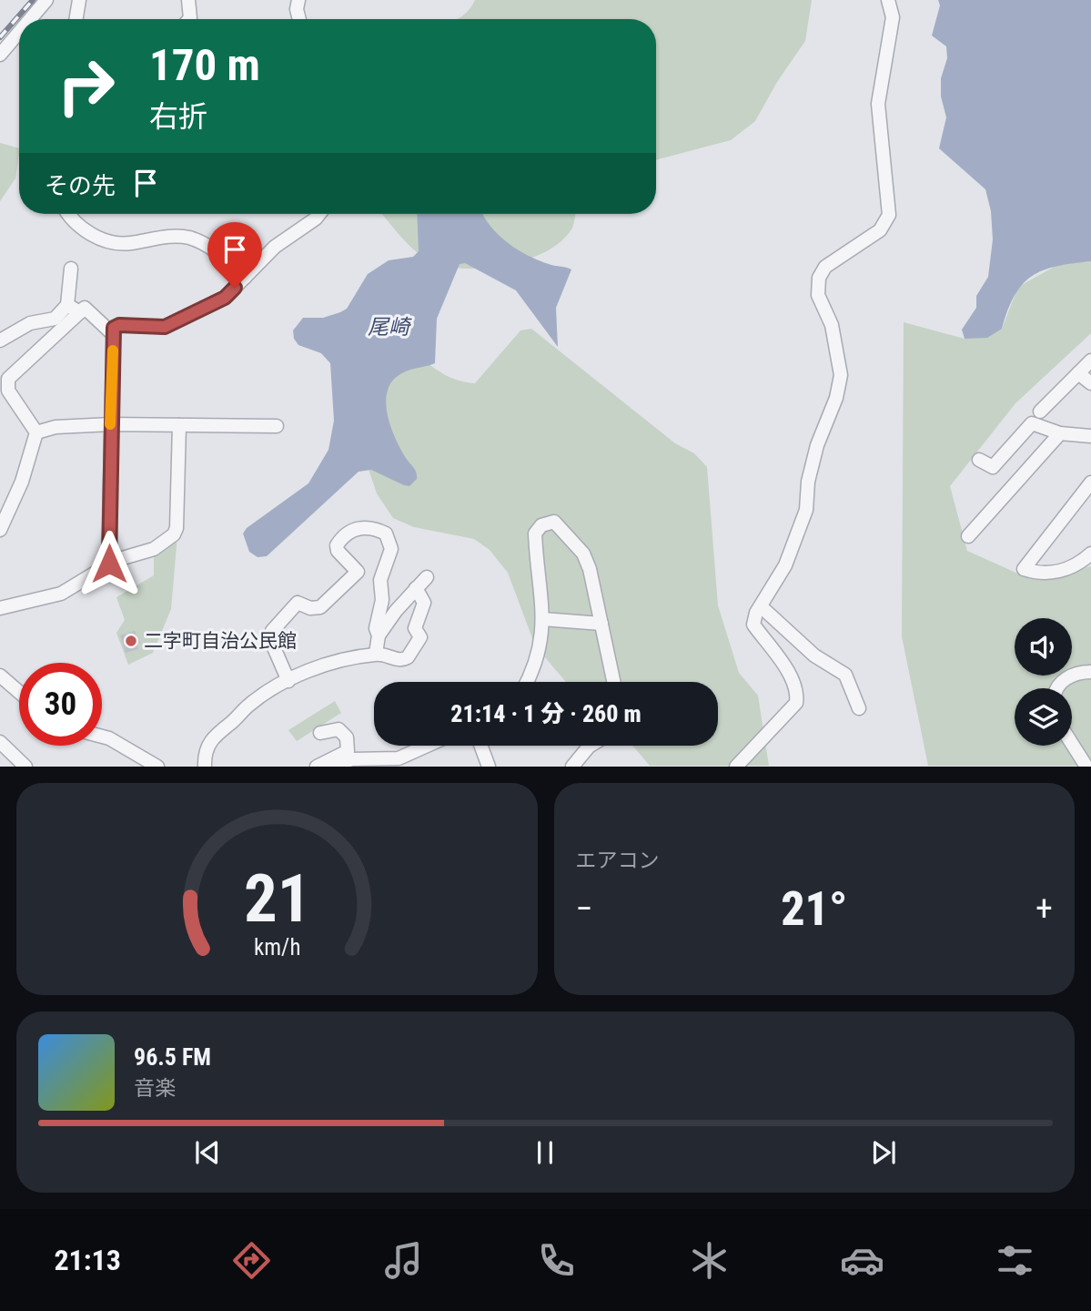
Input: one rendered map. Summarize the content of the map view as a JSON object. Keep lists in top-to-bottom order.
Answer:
{
  "water": ["尾崎"],
  "places": ["二字町自治公民館"],
  "page": {
    "turn": ["170 m", "右折"],
    "then": "その先",
    "limit": "30",
    "trip": "21:14 · 1 分 · 260 m",
    "tile": "エアコン",
    "heat": ["−", "21°", "+"],
    "song": ["96.5 FM", "音楽"],
    "tabs": "21:13",
    "gauge": ["21", "km/h"]
  }
}
